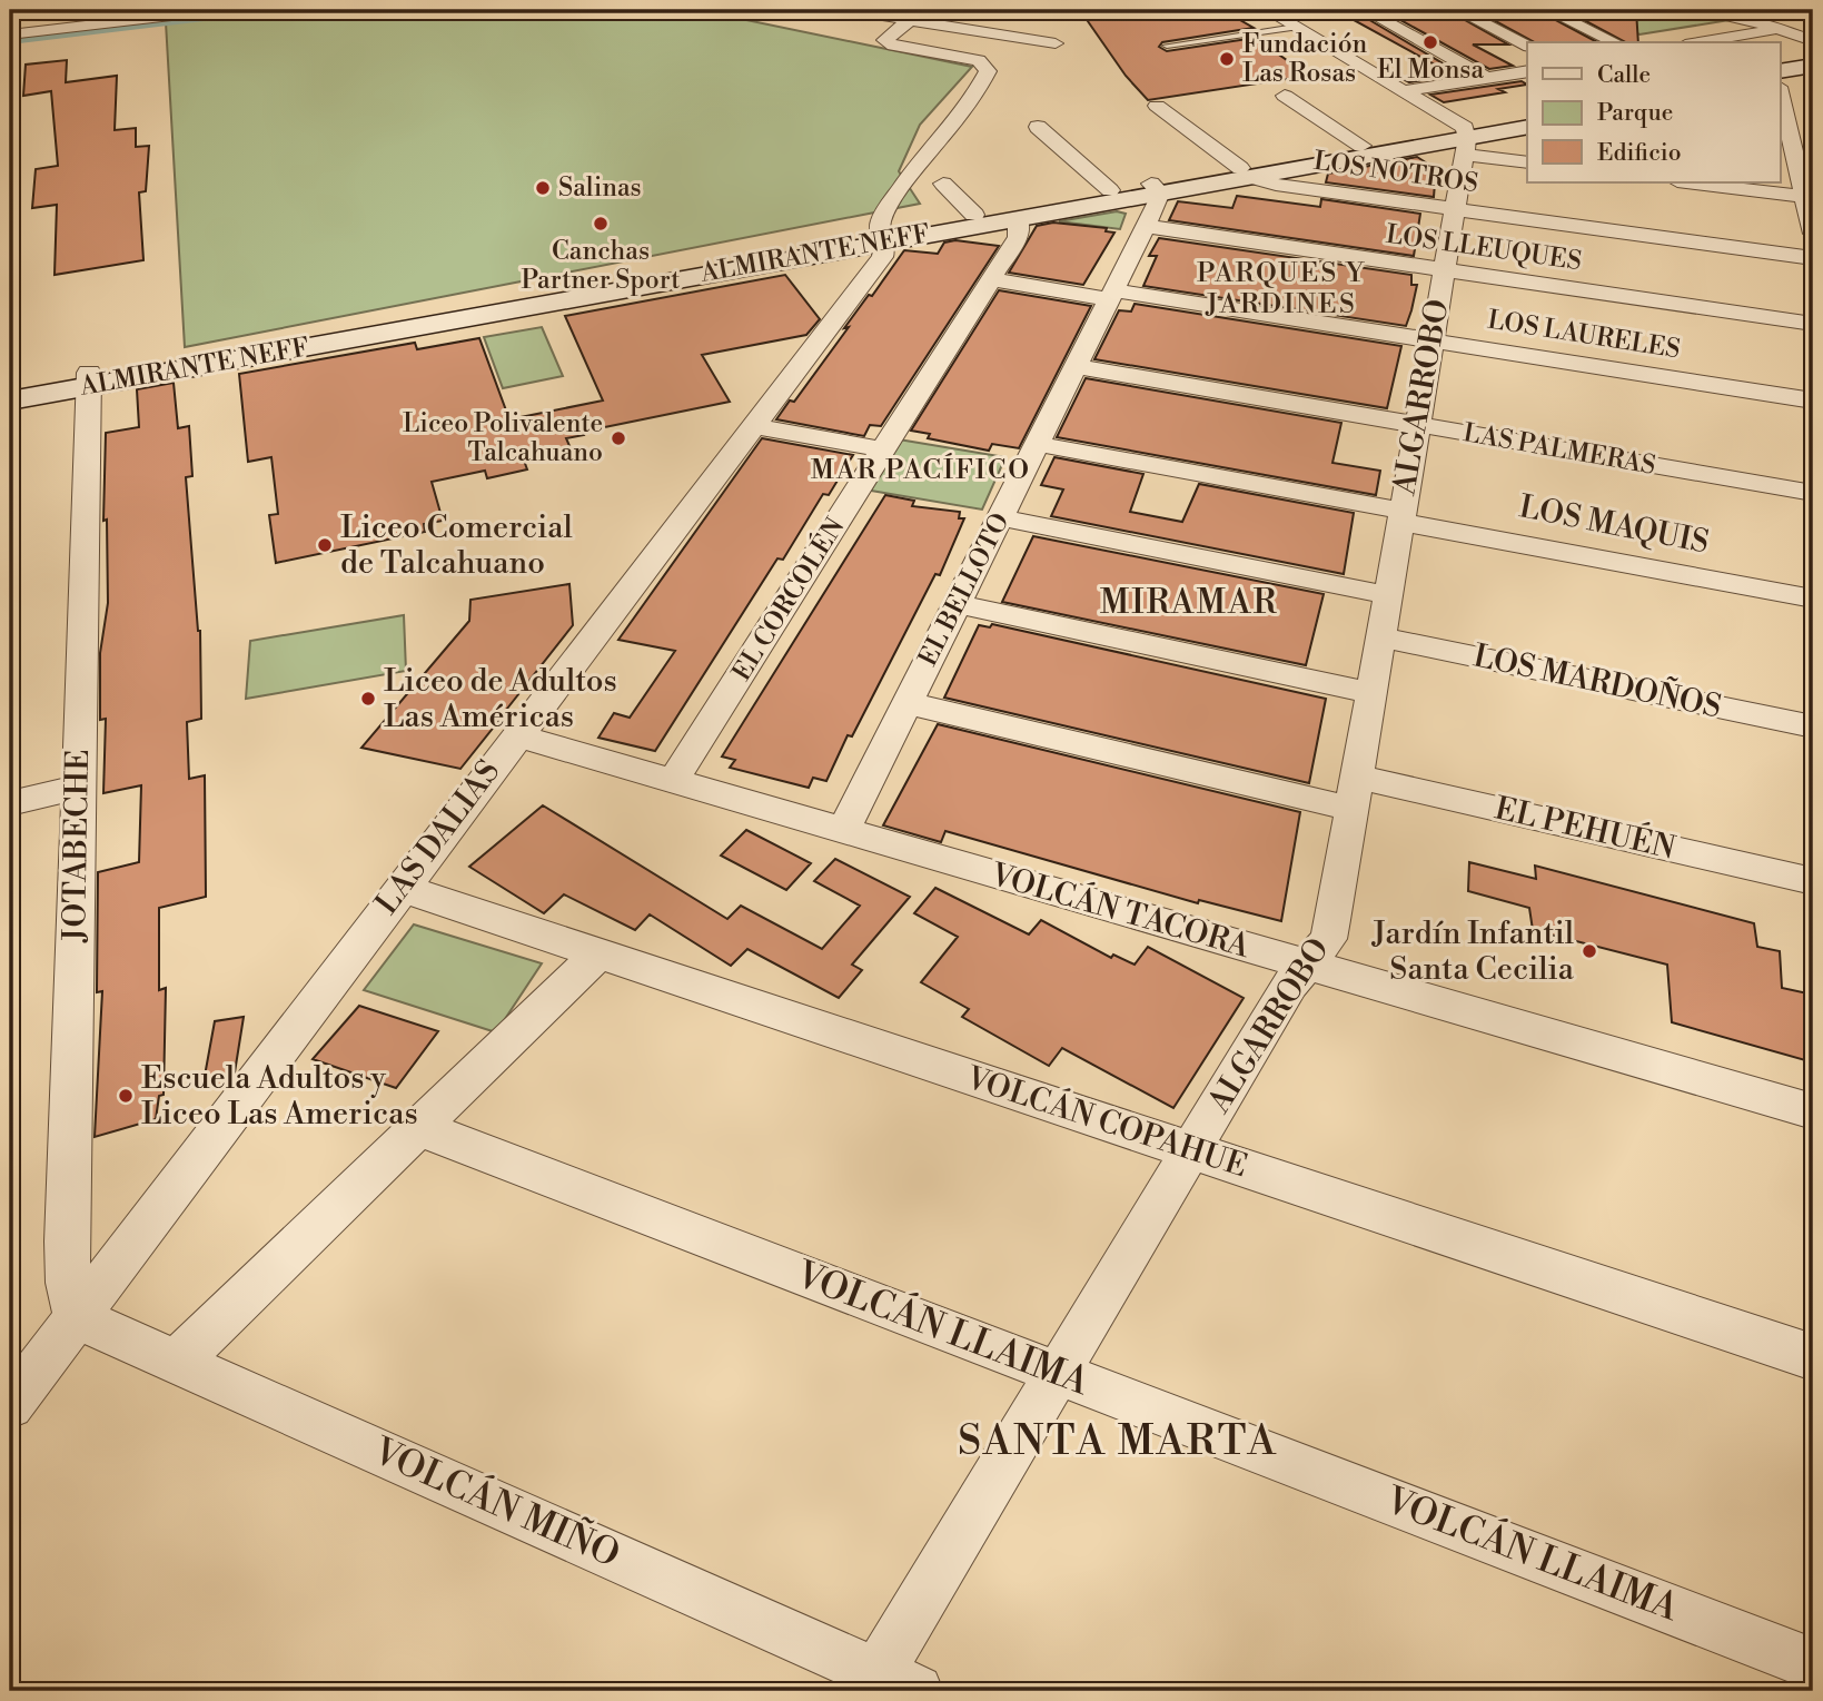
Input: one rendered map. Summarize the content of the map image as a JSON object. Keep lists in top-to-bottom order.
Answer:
{
  "streets": {
    "street": [
      "LOS NOTROS",
      "LOS LLEUQUES",
      "ALMIRANTE NEFF",
      "LOS LAURELES",
      "ALGARROBO",
      "LAS PALMERAS",
      "LOS MAQUIS",
      "EL BELLOTO",
      "EL CORCOLÉN",
      "LOS MARDOÑOS",
      "EL PEHUÉN",
      "LAS DALIAS",
      "JOTABECHE",
      "VOLCÁN TACORA",
      "VOLCÁN COPAHUE",
      "VOLCÁN LLAIMA",
      "VOLCÁN MIÑO"
    ]
  },
  "crossings": [
    ["LOS NOTROS", "ALMIRANTE NEFF"],
    ["LOS NOTROS", "ALGARROBO"],
    ["LOS LLEUQUES", "ALGARROBO"],
    ["LOS LLEUQUES", "EL BELLOTO"],
    ["ALMIRANTE NEFF", "ALGARROBO"],
    ["ALMIRANTE NEFF", "EL BELLOTO"],
    ["ALMIRANTE NEFF", "EL CORCOLÉN"],
    ["ALMIRANTE NEFF", "LAS DALIAS"],
    ["ALMIRANTE NEFF", "JOTABECHE"],
    ["LOS LAURELES", "ALGARROBO"],
    ["LOS LAURELES", "EL BELLOTO"],
    ["LOS LAURELES", "EL CORCOLÉN"],
    ["ALGARROBO", "LAS PALMERAS"],
    ["ALGARROBO", "LOS MAQUIS"],
    ["ALGARROBO", "LOS MARDOÑOS"],
    ["ALGARROBO", "EL PEHUÉN"],
    ["ALGARROBO", "VOLCÁN TACORA"],
    ["ALGARROBO", "VOLCÁN COPAHUE"],
    ["ALGARROBO", "VOLCÁN LLAIMA"],
    ["ALGARROBO", "VOLCÁN MIÑO"],
    ["LAS PALMERAS", "EL BELLOTO"],
    ["LOS MAQUIS", "EL BELLOTO"],
    ["EL BELLOTO", "EL PEHUÉN"],
    ["EL BELLOTO", "VOLCÁN TACORA"],
    ["EL CORCOLÉN", "VOLCÁN TACORA"],
    ["LAS DALIAS", "JOTABECHE"],
    ["LAS DALIAS", "VOLCÁN TACORA"],
    ["LAS DALIAS", "VOLCÁN COPAHUE"],
    ["LAS DALIAS", "VOLCÁN MIÑO"],
    ["JOTABECHE", "VOLCÁN MIÑO"]
  ],
  "districts": [
    "PARQUES Y JARDINES",
    "MAR PACÍFICO",
    "MIRAMAR",
    "SANTA MARTA"
  ],
  "places": [
    "El Monsa",
    "Fundación Las Rosas",
    "Salinas",
    "Canchas Partner Sport",
    "Liceo Polivalente Talcahuano",
    "Liceo Comercial de Talcahuano",
    "Liceo de Adultos Las Américas",
    "Jardín Infantil Santa Cecilia",
    "Escuela Adultos y Liceo Las Americas"
  ],
  "legend": ["Calle", "Parque", "Edificio"]
}
